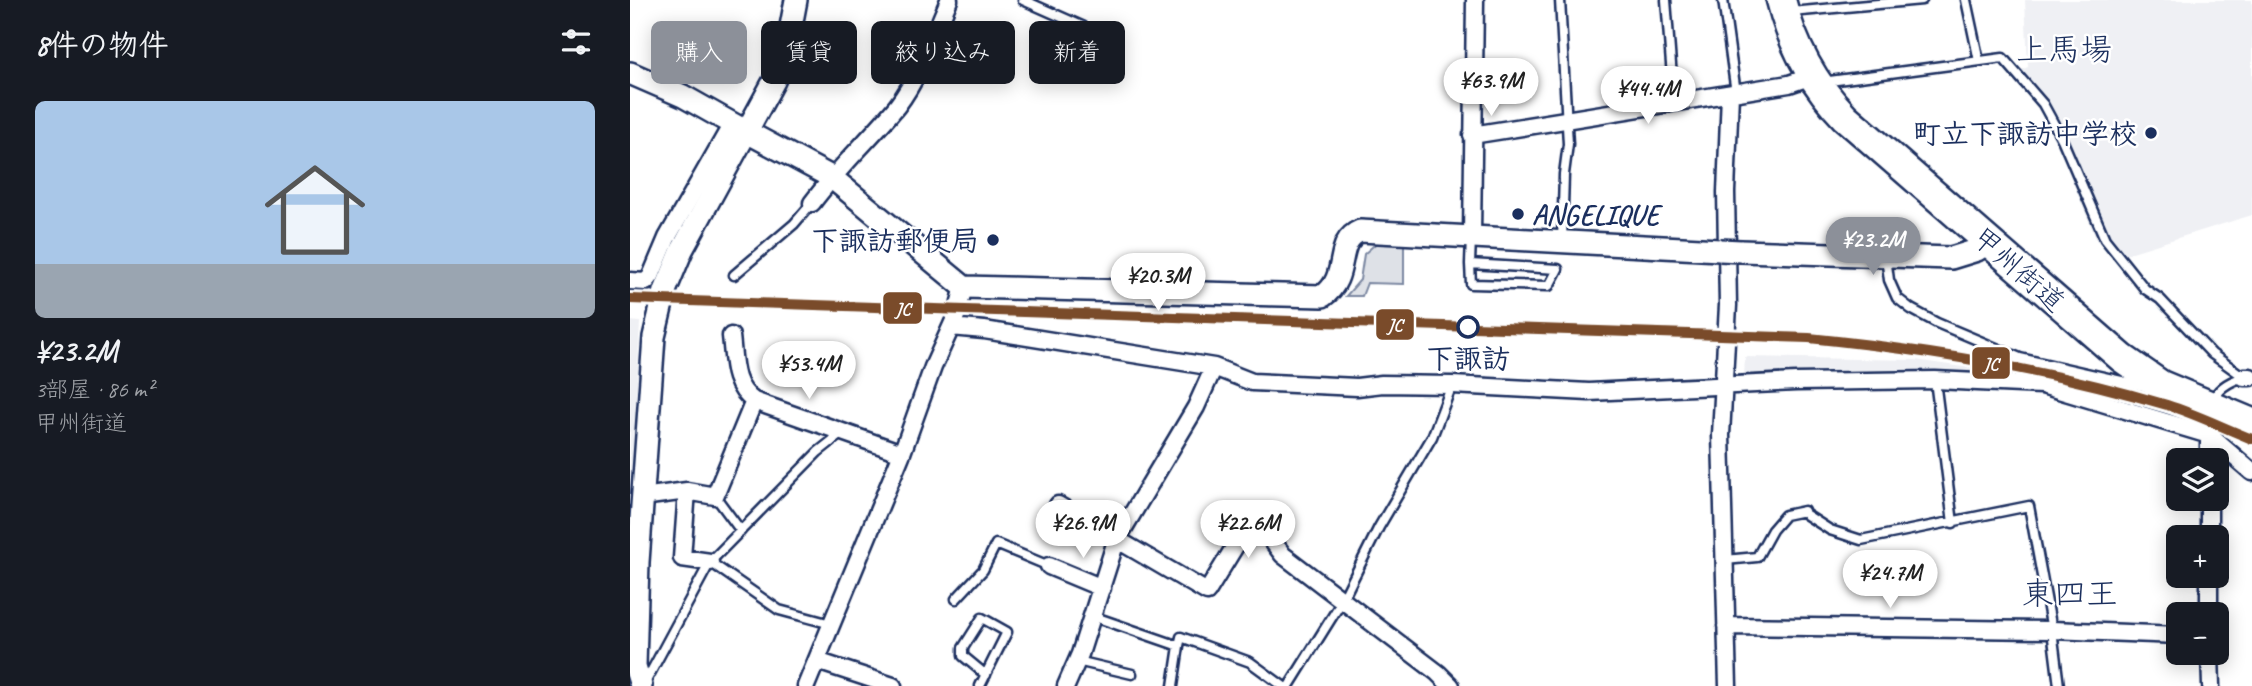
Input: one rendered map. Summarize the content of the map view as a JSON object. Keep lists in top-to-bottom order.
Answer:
{
  "streets": {
    "highway": ["甲州街道"]
  },
  "districts": ["上馬場", "東四王"],
  "places": [
    "町立下諏訪中学校",
    "ANGELIQUE",
    "下諏訪郵便局",
    "下諏訪"
  ],
  "lines": ["transit line JC"],
  "page": {
    "heading": "8件の物件",
    "chip": [
      "購入",
      "賃貸",
      "絞り込み",
      "新着"
    ],
    "price": [
      "¥63.9M",
      "¥44.4M",
      "¥23.2M",
      "¥20.3M",
      "¥53.4M",
      "¥26.9M",
      "¥22.6M",
      "¥24.7M"
    ],
    "list": [
      {
        "name": "¥23.2M",
        "note": "3部屋 · 86 m² · 甲州街道"
      }
    ],
    "map_buttons": ["+", "−"]
  }
}
